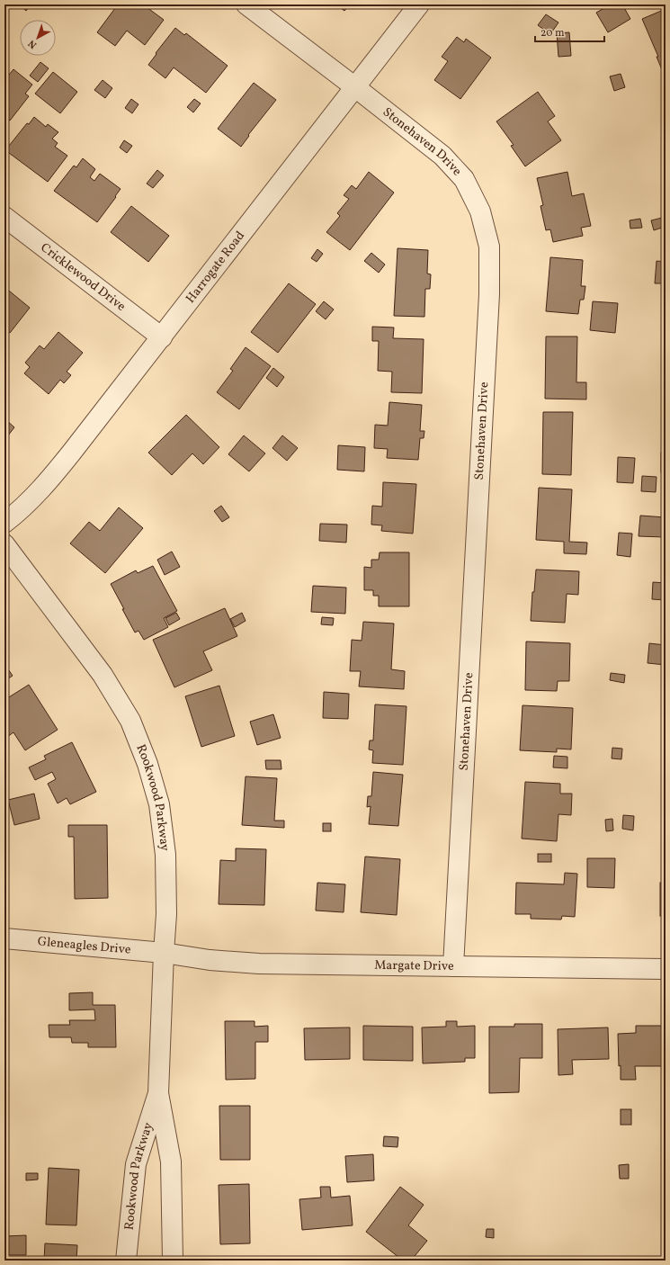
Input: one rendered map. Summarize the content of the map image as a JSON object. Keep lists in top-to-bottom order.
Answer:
{
  "streets": {
    "street": [
      "Stonehaven Drive",
      "Harrogate Road",
      "Cricklewood Drive",
      "Rookwood Parkway",
      "Gleneagles Drive",
      "Margate Drive"
    ]
  },
  "crossings": [
    ["Stonehaven Drive", "Harrogate Road"],
    ["Stonehaven Drive", "Margate Drive"],
    ["Harrogate Road", "Cricklewood Drive"],
    ["Rookwood Parkway", "Gleneagles Drive"],
    ["Rookwood Parkway", "Margate Drive"],
    ["Gleneagles Drive", "Margate Drive"]
  ],
  "scale_bar": "20 m",
  "north": "bottom left"
}
